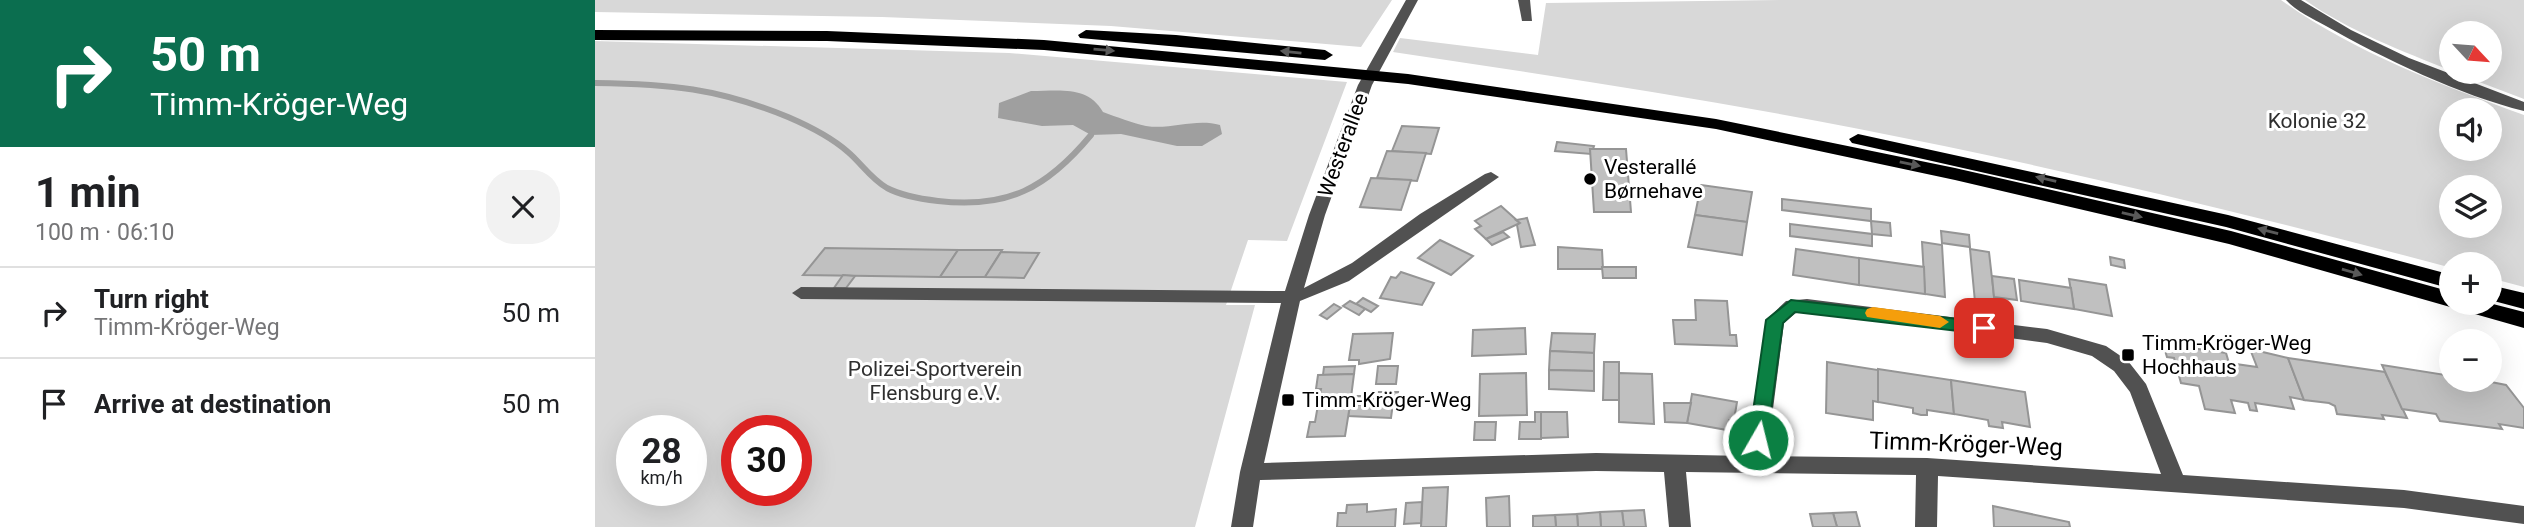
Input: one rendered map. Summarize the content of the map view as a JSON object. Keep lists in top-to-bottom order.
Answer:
{
  "streets": {
    "street": ["Westerallee", "Timm-Kröger-Weg"]
  },
  "crossings": [
    ["Westerallee", "Timm-Kröger-Weg"]
  ],
  "parks": ["Kolonie 32", "Polizei-Sportverein Flensburg e.V."],
  "places": {
    "other": ["Vesterallé Børnehave"],
    "transit": ["Timm-Kröger-Weg Hochhaus", "Timm-Kröger-Weg"]
  },
  "north": "bottom right",
  "page": {
    "turn": ["50 m", "Timm-Kröger-Weg"],
    "map_buttons": ["+", "−"],
    "heading": ["1 min", "100 m · 06:10"],
    "list": [
      {
        "name": "Turn right",
        "note": "Timm-Kröger-Weg",
        "value": "50 m"
      },
      {
        "name": "Arrive at destination",
        "value": "50 m"
      }
    ],
    "speed": "28 km/h",
    "limit": "30"
  }
}
